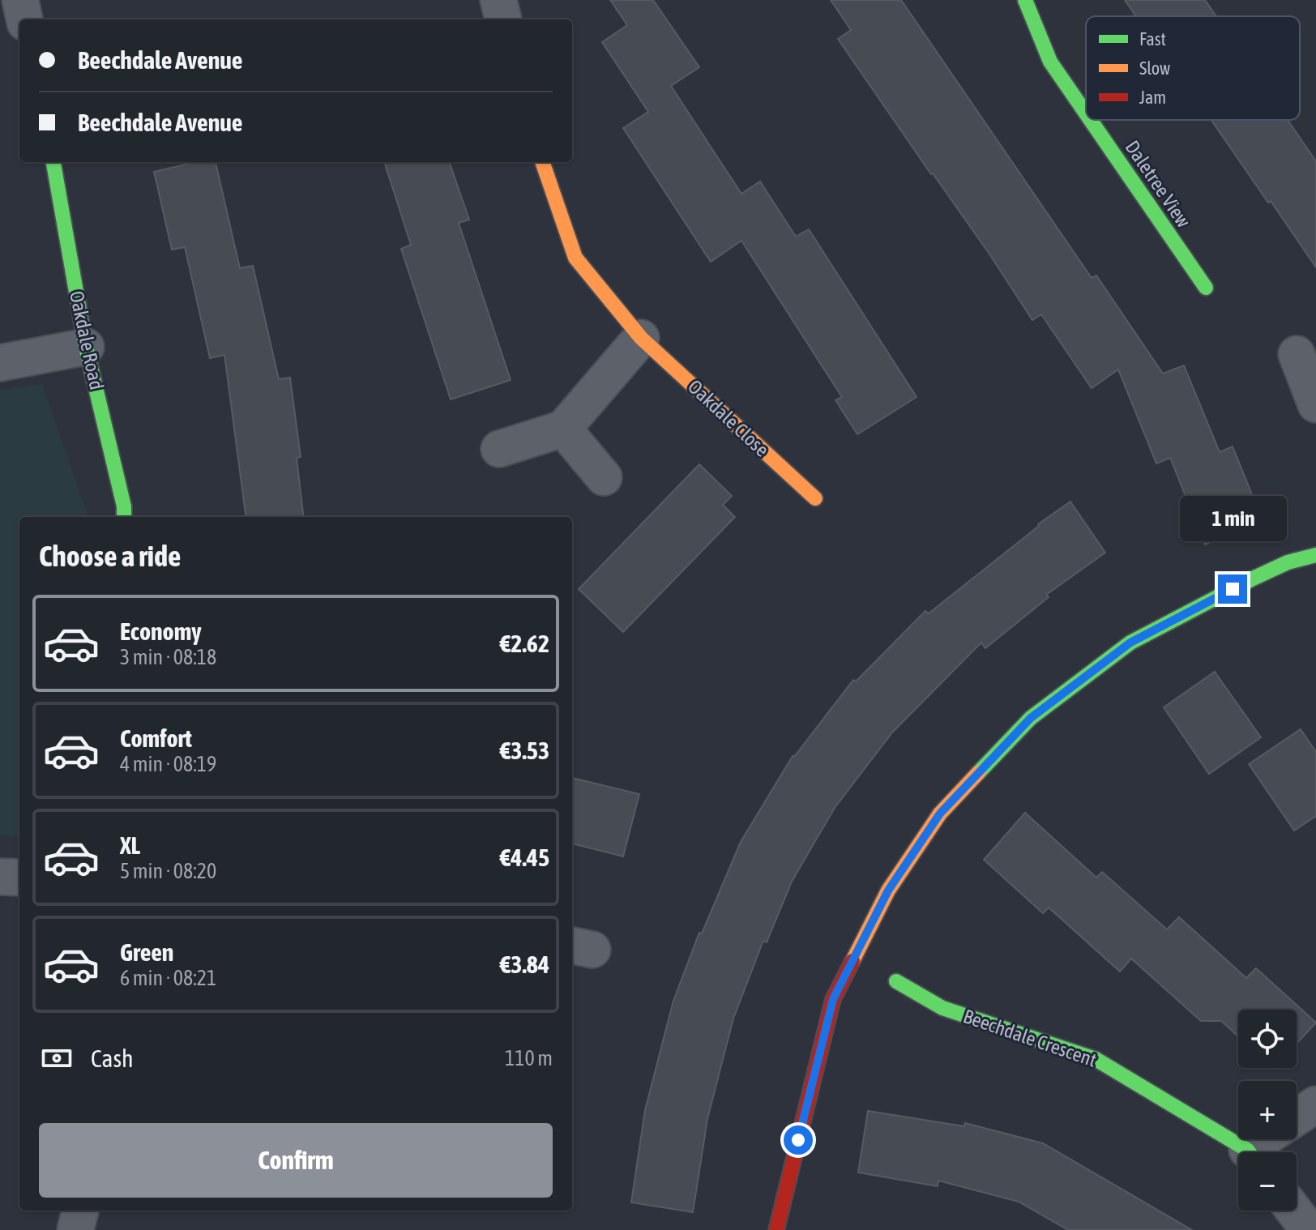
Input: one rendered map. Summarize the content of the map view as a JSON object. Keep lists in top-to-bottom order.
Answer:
{
  "streets": {
    "street": [
      "Daletree View",
      "Oakdale Road",
      "Oakdale Close",
      "Beechdale Crescent"
    ]
  },
  "legend": ["Fast", "Slow", "Jam"],
  "page": {
    "banner": ["Beechdale Avenue", "Beechdale Avenue"],
    "bubble": "1 min",
    "heading": "Choose a ride",
    "list": [
      {
        "name": "Economy",
        "note": "3 min · 08:18",
        "value": "€2.62"
      },
      {
        "name": "Comfort",
        "note": "4 min · 08:19",
        "value": "€3.53"
      },
      {
        "name": "XL",
        "note": "5 min · 08:20",
        "value": "€4.45"
      },
      {
        "name": "Green",
        "note": "6 min · 08:21",
        "value": "€3.84"
      }
    ],
    "map_buttons": ["+", "−"],
    "pay": ["Cash", "110 m"],
    "buttons": "Confirm"
  }
}
